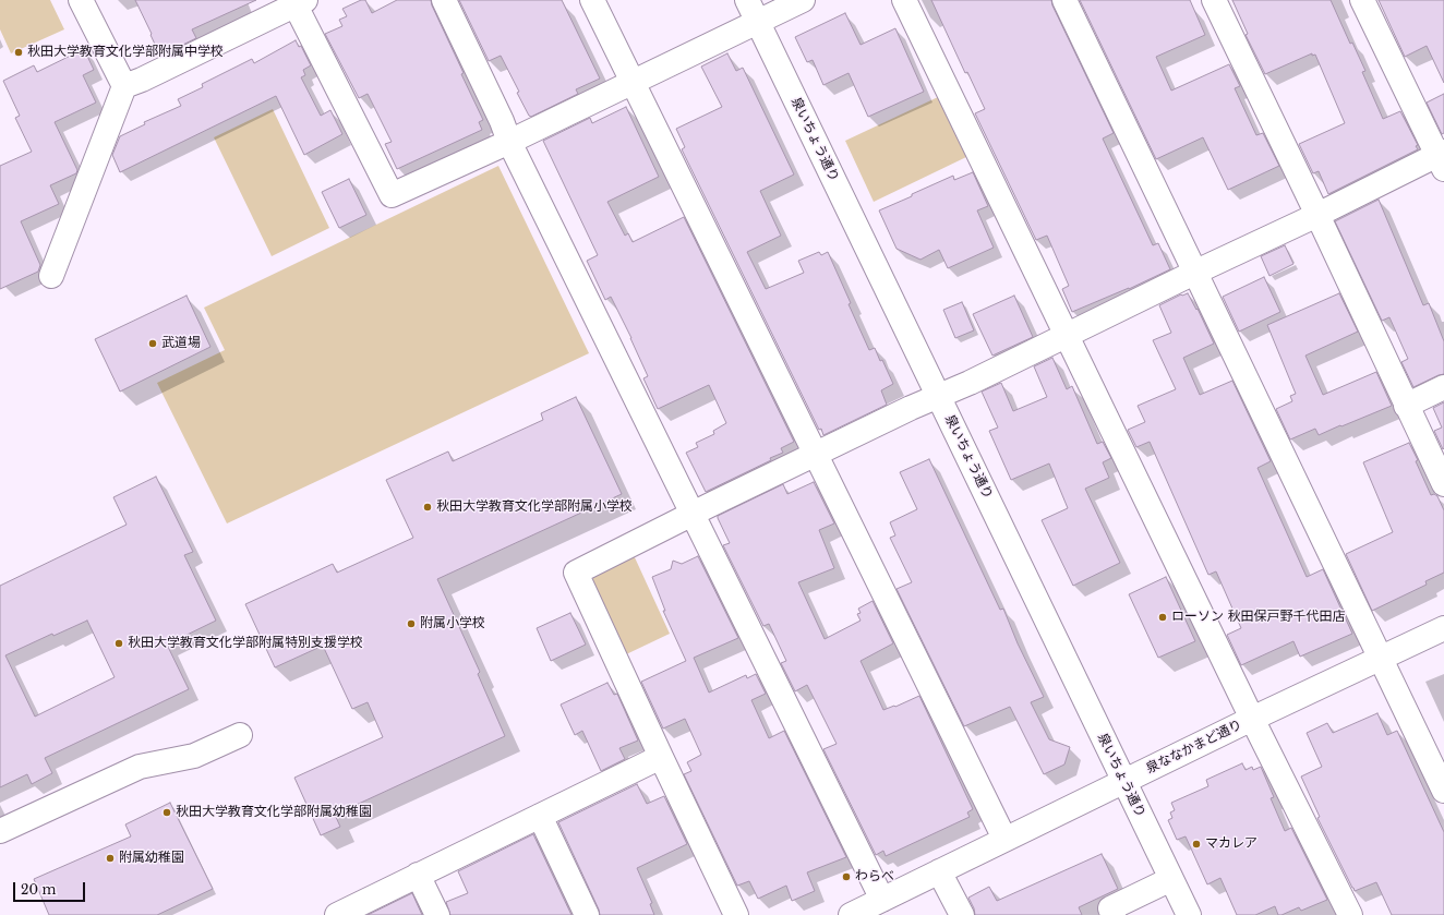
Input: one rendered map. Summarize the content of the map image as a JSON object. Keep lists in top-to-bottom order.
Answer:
{
  "streets": {
    "street": ["泉いちょう通り", "泉ななかまど通り"]
  },
  "crossings": [
    ["泉いちょう通り", "泉ななかまど通り"]
  ],
  "places": [
    "秋田大学教育文化学部附属中学校",
    "武道場",
    "秋田大学教育文化学部附属小学校",
    "ローソン 秋田保戸野千代田店",
    "附属小学校",
    "秋田大学教育文化学部附属特別支援学校",
    "秋田大学教育文化学部附属幼稚園",
    "マカレア",
    "附属幼稚園",
    "わらべ"
  ],
  "scale_bar": "20 m"
}
